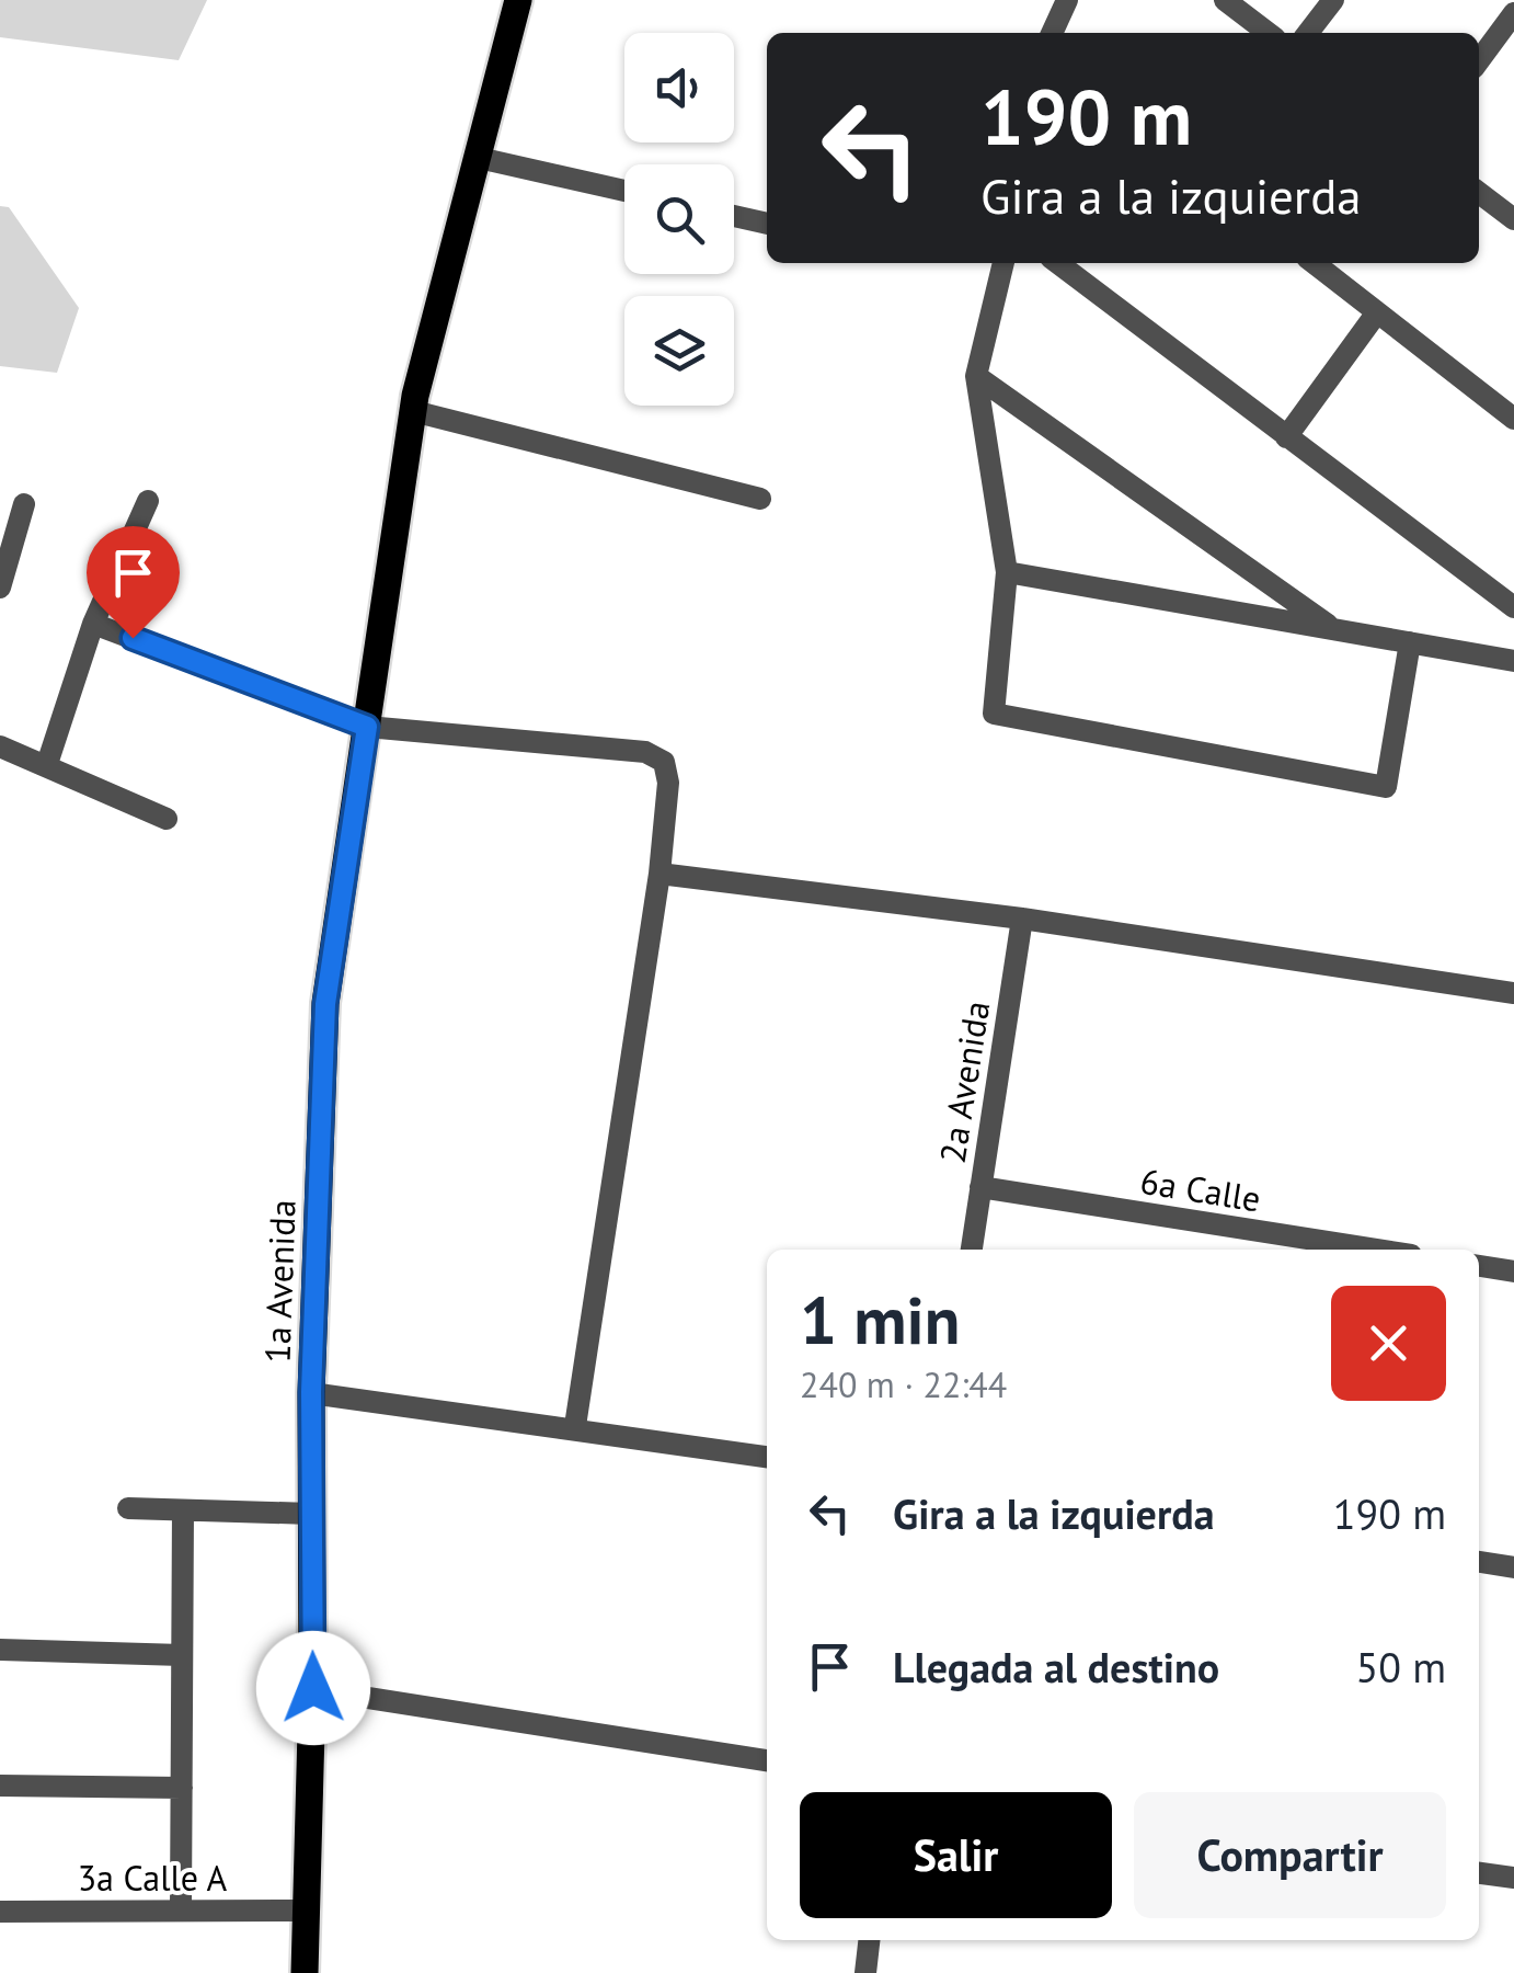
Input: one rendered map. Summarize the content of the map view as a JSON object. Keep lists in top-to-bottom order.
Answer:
{
  "streets": {
    "main road": ["1a Avenida"],
    "street": ["2a Avenida", "6a Calle", "3a Calle A"]
  },
  "crossings": [
    ["2a Avenida", "6a Calle"],
    ["1a Avenida", "3a Calle A"]
  ],
  "page": {
    "turn": ["190 m", "Gira a la izquierda"],
    "heading": ["1 min", "240 m · 22:44"],
    "list": [
      {
        "name": "Gira a la izquierda",
        "value": "190 m"
      },
      {
        "name": "Llegada al destino",
        "value": "50 m"
      }
    ],
    "buttons": ["Salir", "Compartir"]
  }
}
